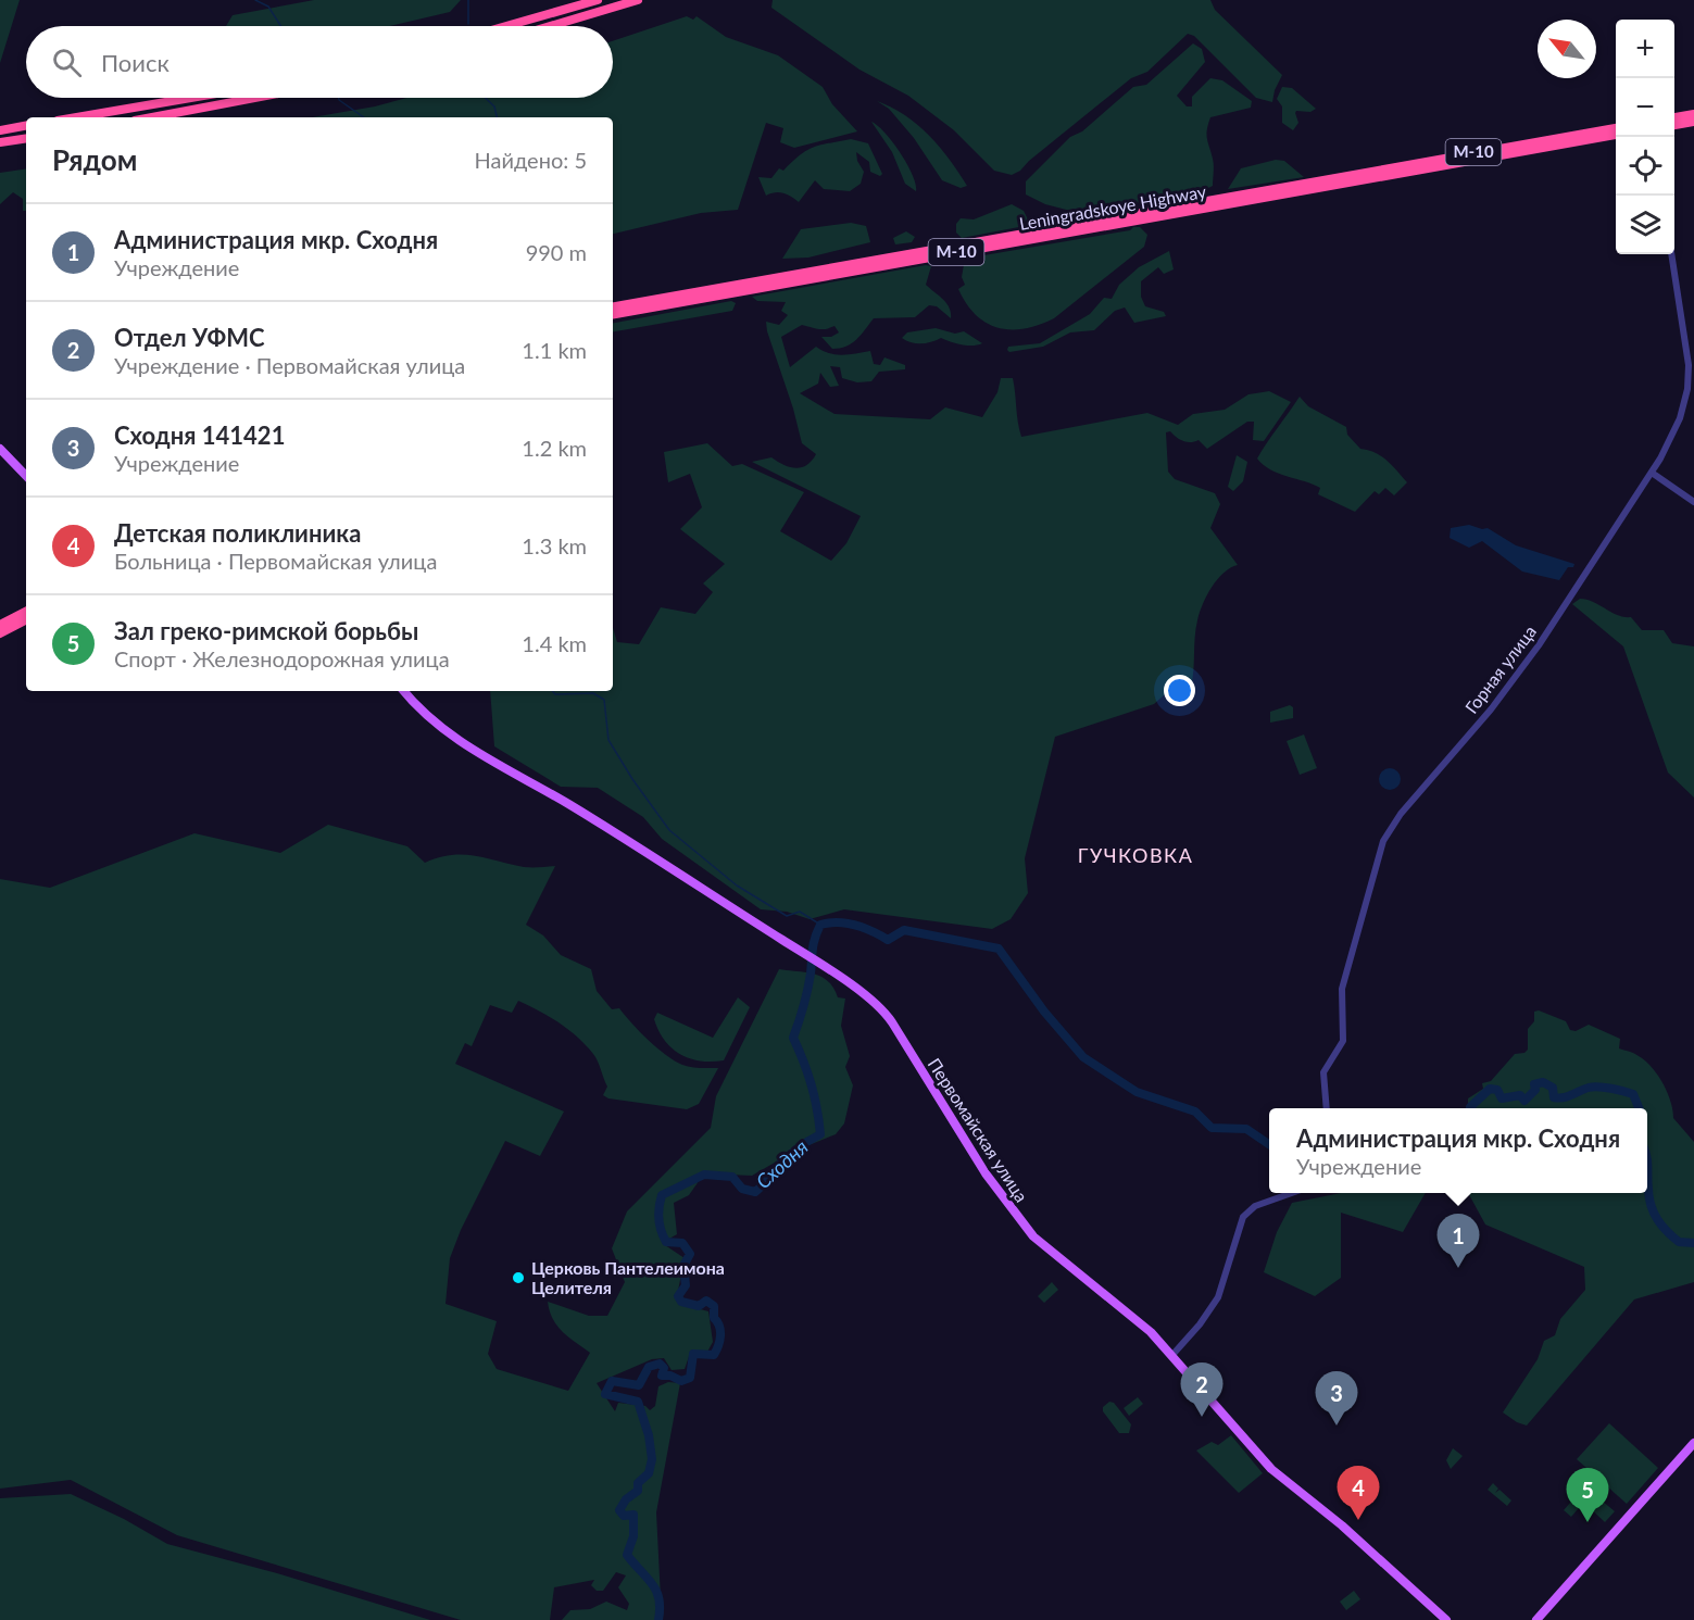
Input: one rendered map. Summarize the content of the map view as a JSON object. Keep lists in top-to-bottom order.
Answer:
{
  "streets": {
    "highway": ["М-10", "Leningradskoye Highway"],
    "main road": ["Первомайская улица"],
    "street": ["Горная улица"]
  },
  "districts": ["ГУЧКОВКА"],
  "water": ["Сходня"],
  "places": ["Церковь Пантелеимона Целителя"],
  "north": "top left",
  "page": {
    "map_buttons": ["+", "−"],
    "search": "Поиск",
    "heading": ["Рядом", "Найдено: 5"],
    "list": [
      {
        "mark": "1",
        "name": "Администрация мкр. Сходня",
        "note": "Учреждение",
        "value": "990 m"
      },
      {
        "mark": "2",
        "name": "Отдел УФМС",
        "note": "Учреждение · Первомайская улица",
        "value": "1.1 km"
      },
      {
        "mark": "3",
        "name": "Сходня 141421",
        "note": "Учреждение",
        "value": "1.2 km"
      },
      {
        "mark": "4",
        "name": "Детская поликлиника",
        "note": "Больница · Первомайская улица",
        "value": "1.3 km"
      },
      {
        "mark": "5",
        "name": "Зал греко-римской борьбы",
        "note": "Спорт · Железнодорожная улица",
        "value": "1.4 km"
      }
    ],
    "popup": ["Администрация мкр. Сходня", "Учреждение"],
    "pins": [
      "1",
      "2",
      "3",
      "4",
      "5"
    ]
  }
}
